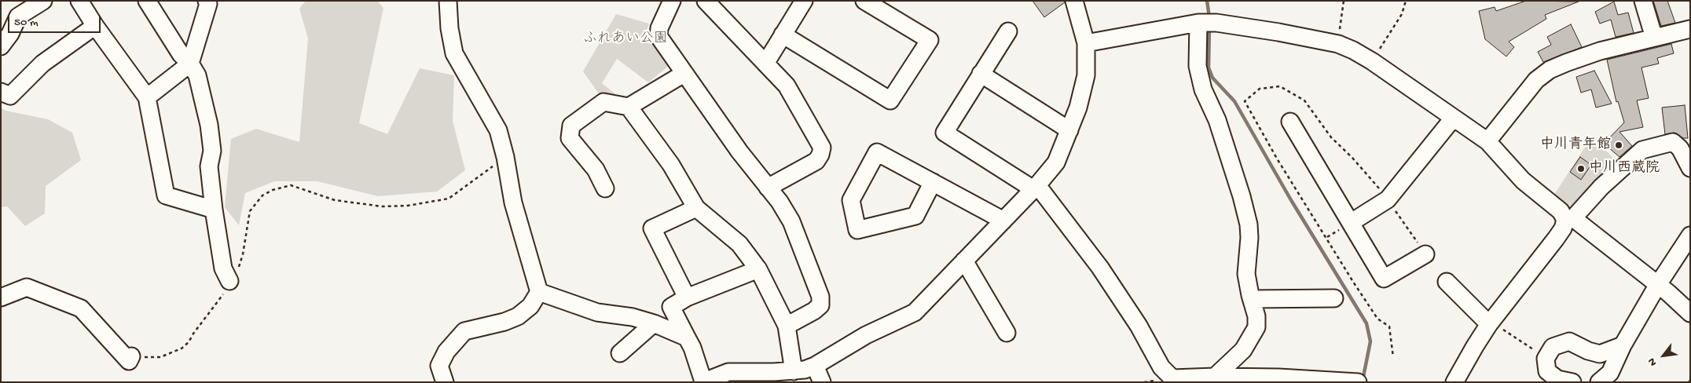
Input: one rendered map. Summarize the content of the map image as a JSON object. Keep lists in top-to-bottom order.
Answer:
{
  "parks": ["ふれあい公園"],
  "places": ["中川青年館", "中川西蔵院"],
  "scale_bar": "50 m",
  "north": "bottom left"
}
